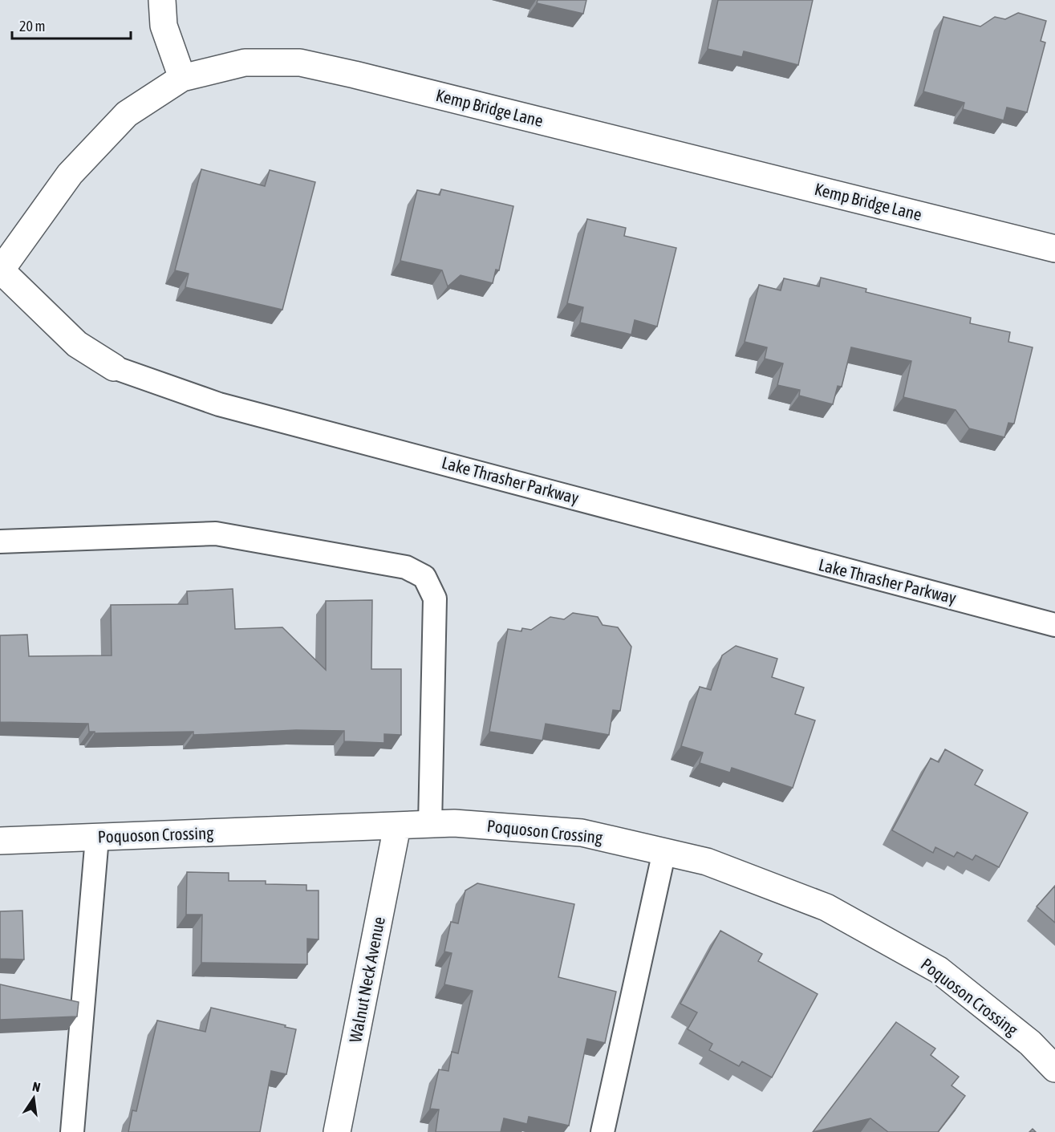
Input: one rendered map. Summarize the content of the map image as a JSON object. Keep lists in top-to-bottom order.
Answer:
{
  "streets": {
    "street": [
      "Kemp Bridge Lane",
      "Lake Thrasher Parkway",
      "Poquoson Crossing",
      "Walnut Neck Avenue"
    ]
  },
  "crossings": [
    ["Kemp Bridge Lane", "Lake Thrasher Parkway"],
    ["Poquoson Crossing", "Walnut Neck Avenue"]
  ],
  "scale_bar": "20 m",
  "north": "top"
}
